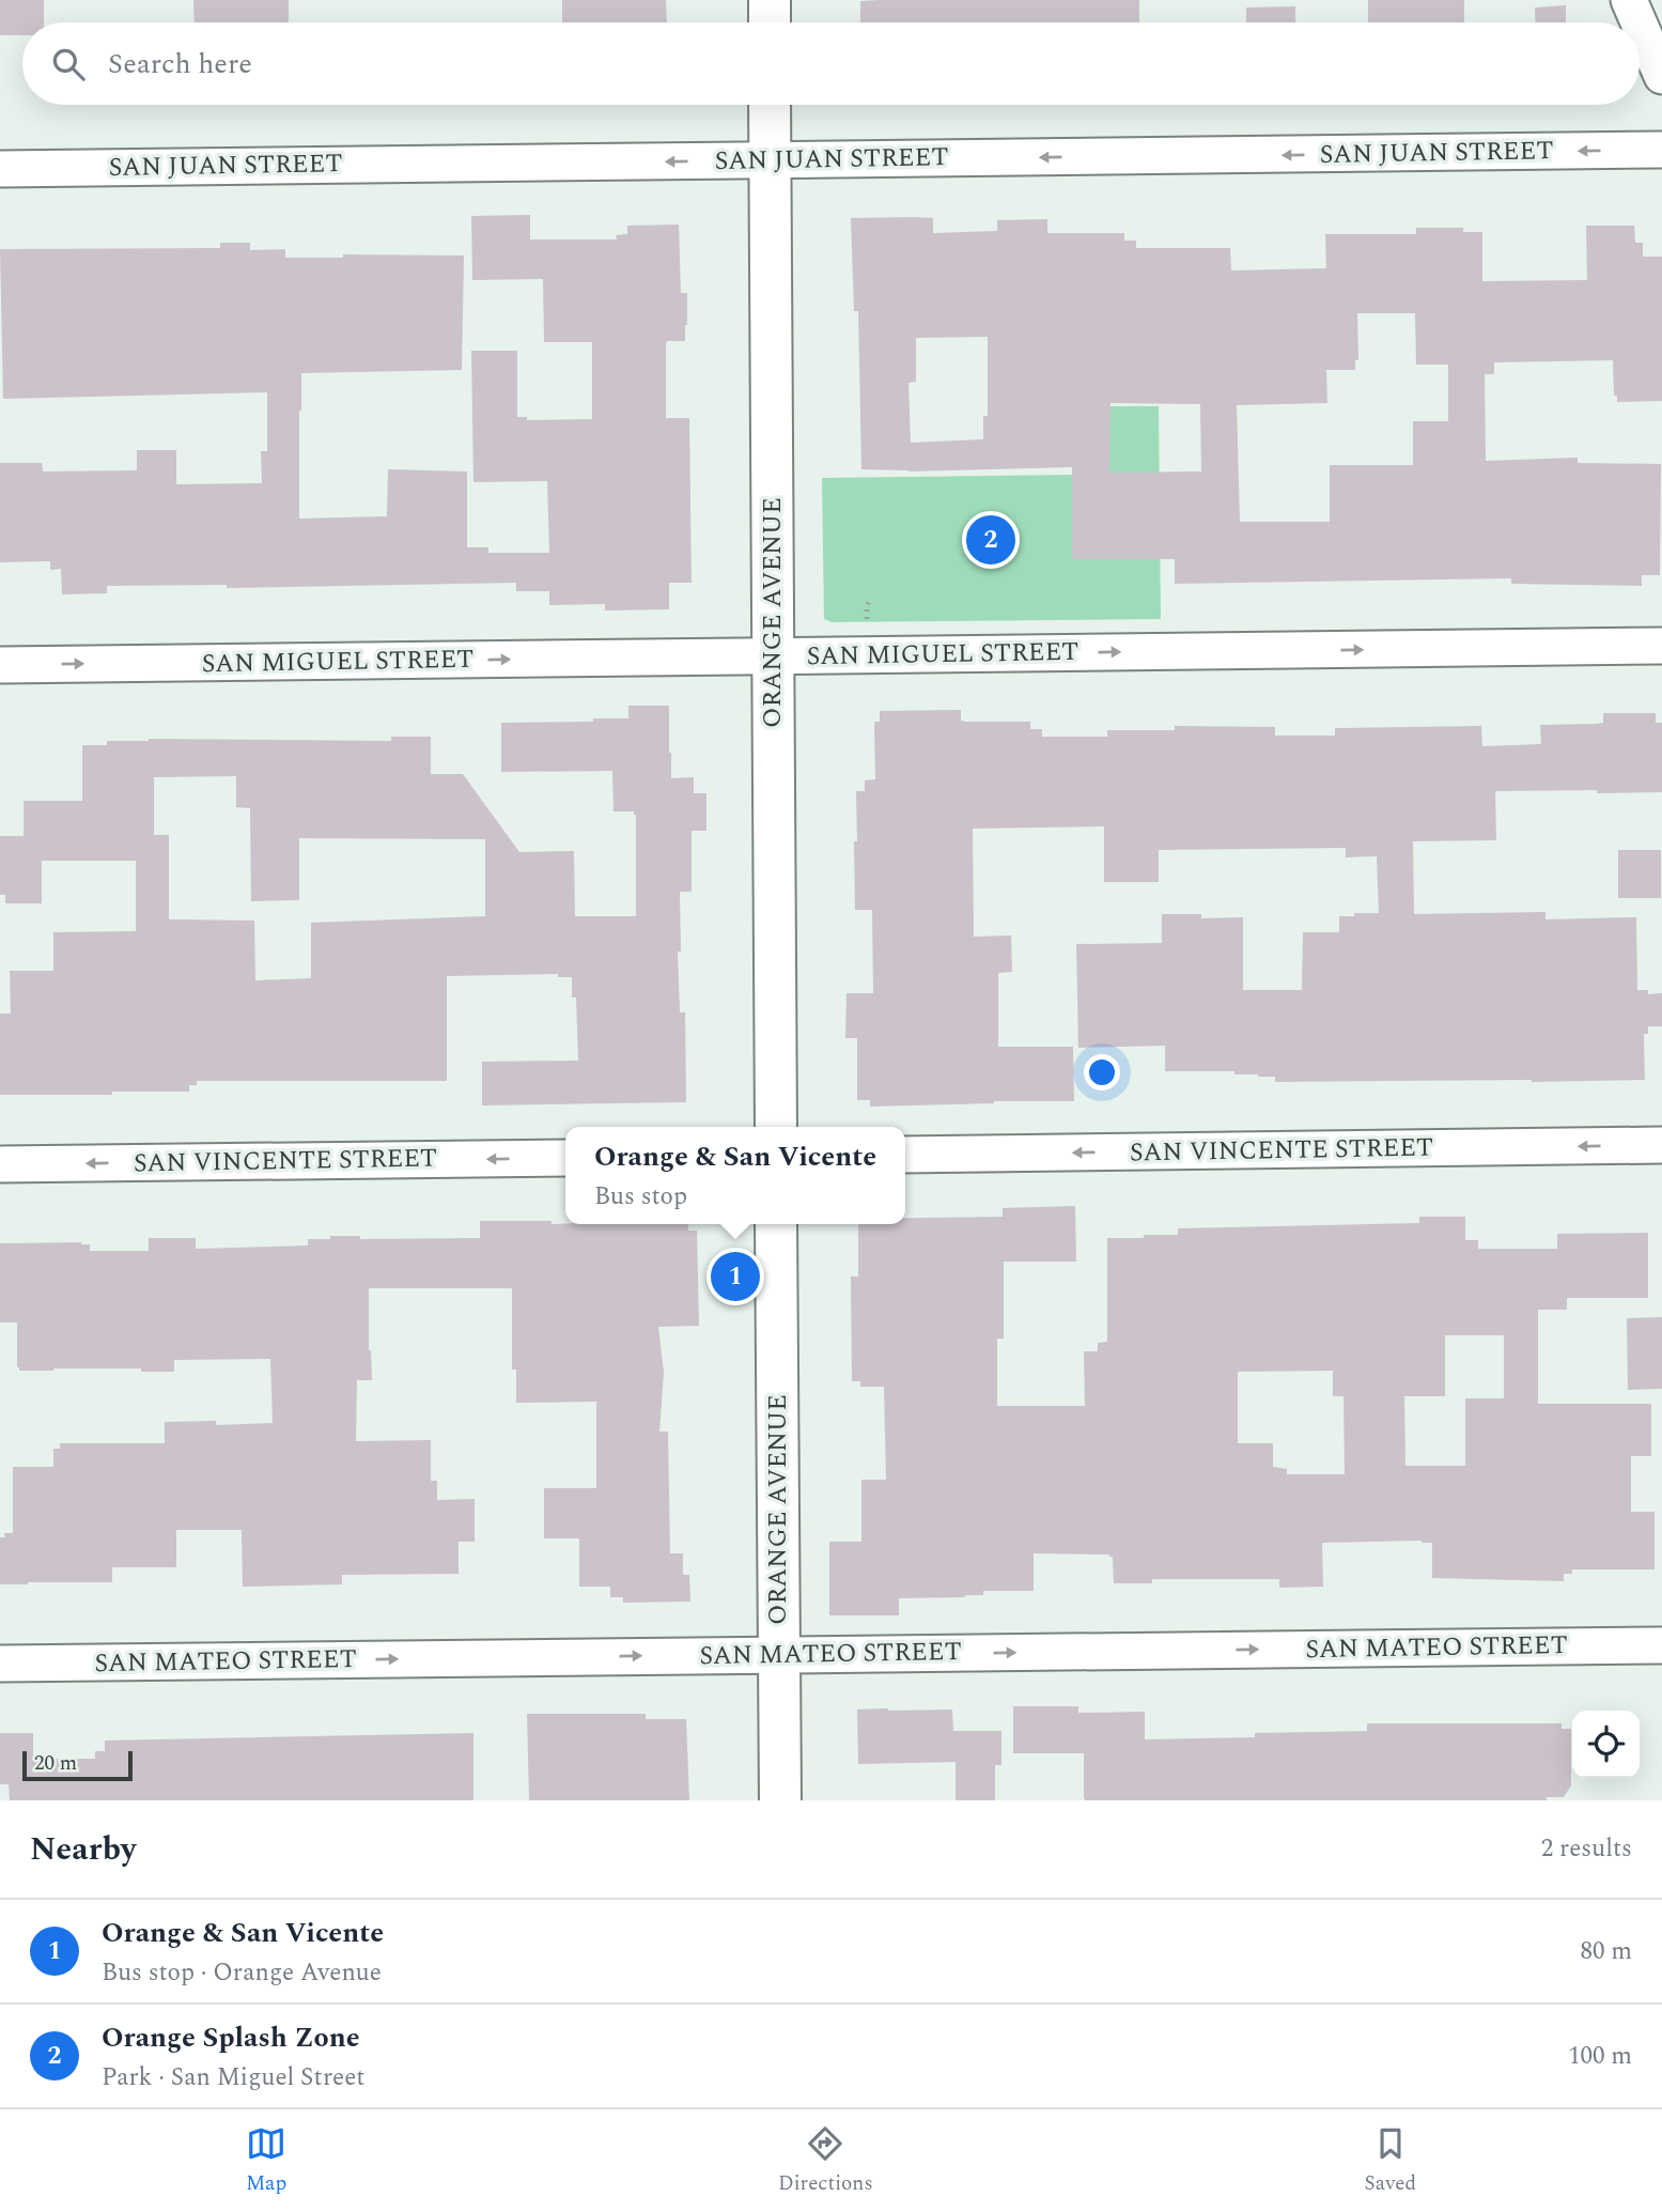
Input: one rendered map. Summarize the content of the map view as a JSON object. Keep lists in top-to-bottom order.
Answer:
{
  "streets": {
    "street": [
      "SAN JUAN STREET",
      "ORANGE AVENUE",
      "SAN MIGUEL STREET",
      "SAN VINCENTE STREET",
      "SAN MATEO STREET"
    ]
  },
  "crossings": [
    ["SAN JUAN STREET", "ORANGE AVENUE"],
    ["ORANGE AVENUE", "SAN MIGUEL STREET"],
    ["ORANGE AVENUE", "SAN MATEO STREET"]
  ],
  "one_way": [
    "SAN JUAN STREET",
    "SAN MIGUEL STREET",
    "SAN VINCENTE STREET",
    "SAN MATEO STREET"
  ],
  "scale_bar": "20 m",
  "page": {
    "search": "Search here",
    "pins": ["2", "1"],
    "popup": ["Orange & San Vicente", "Bus stop"],
    "scale": "20 m",
    "heading": ["Nearby", "2 results"],
    "list": [
      {
        "mark": "1",
        "name": "Orange & San Vicente",
        "note": "Bus stop · Orange Avenue",
        "value": "80 m"
      },
      {
        "mark": "2",
        "name": "Orange Splash Zone",
        "note": "Park · San Miguel Street",
        "value": "100 m"
      }
    ],
    "nav": ["Map", "Directions", "Saved"]
  }
}
